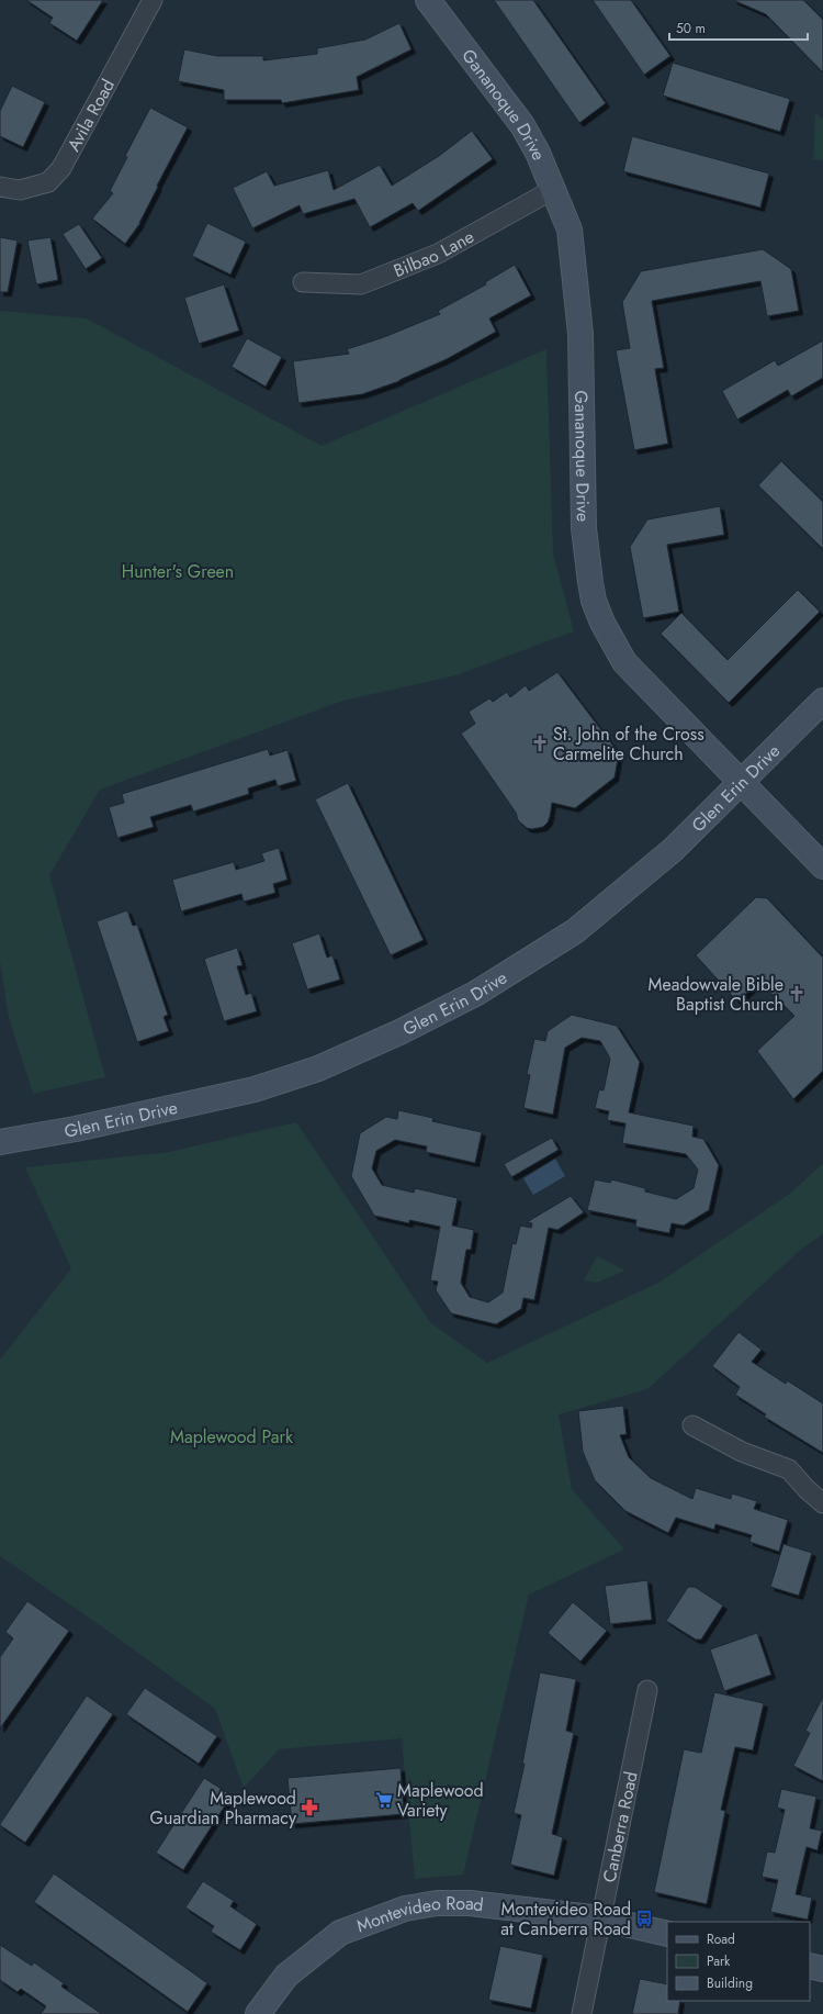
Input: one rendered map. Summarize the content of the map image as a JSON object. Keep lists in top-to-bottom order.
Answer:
{
  "streets": {
    "street": [
      "Gananoque Drive",
      "Avila Road",
      "Bilbao Lane",
      "Glen Erin Drive",
      "Canberra Road",
      "Montevideo Road"
    ]
  },
  "crossings": [
    ["Gananoque Drive", "Bilbao Lane"],
    ["Gananoque Drive", "Glen Erin Drive"],
    ["Canberra Road", "Montevideo Road"]
  ],
  "parks": ["Hunter's Green", "Maplewood Park"],
  "places": {
    "church": ["St. John of the Cross Carmelite Church", "Meadowvale Bible Baptist Church"],
    "supermarket": ["Maplewood Variety"],
    "pharmacy": ["Maplewood Guardian Pharmacy"],
    "bus stop": ["Montevideo Road at Canberra Road"]
  },
  "legend": ["Road", "Park", "Building"],
  "scale_bar": "50 m"
}
